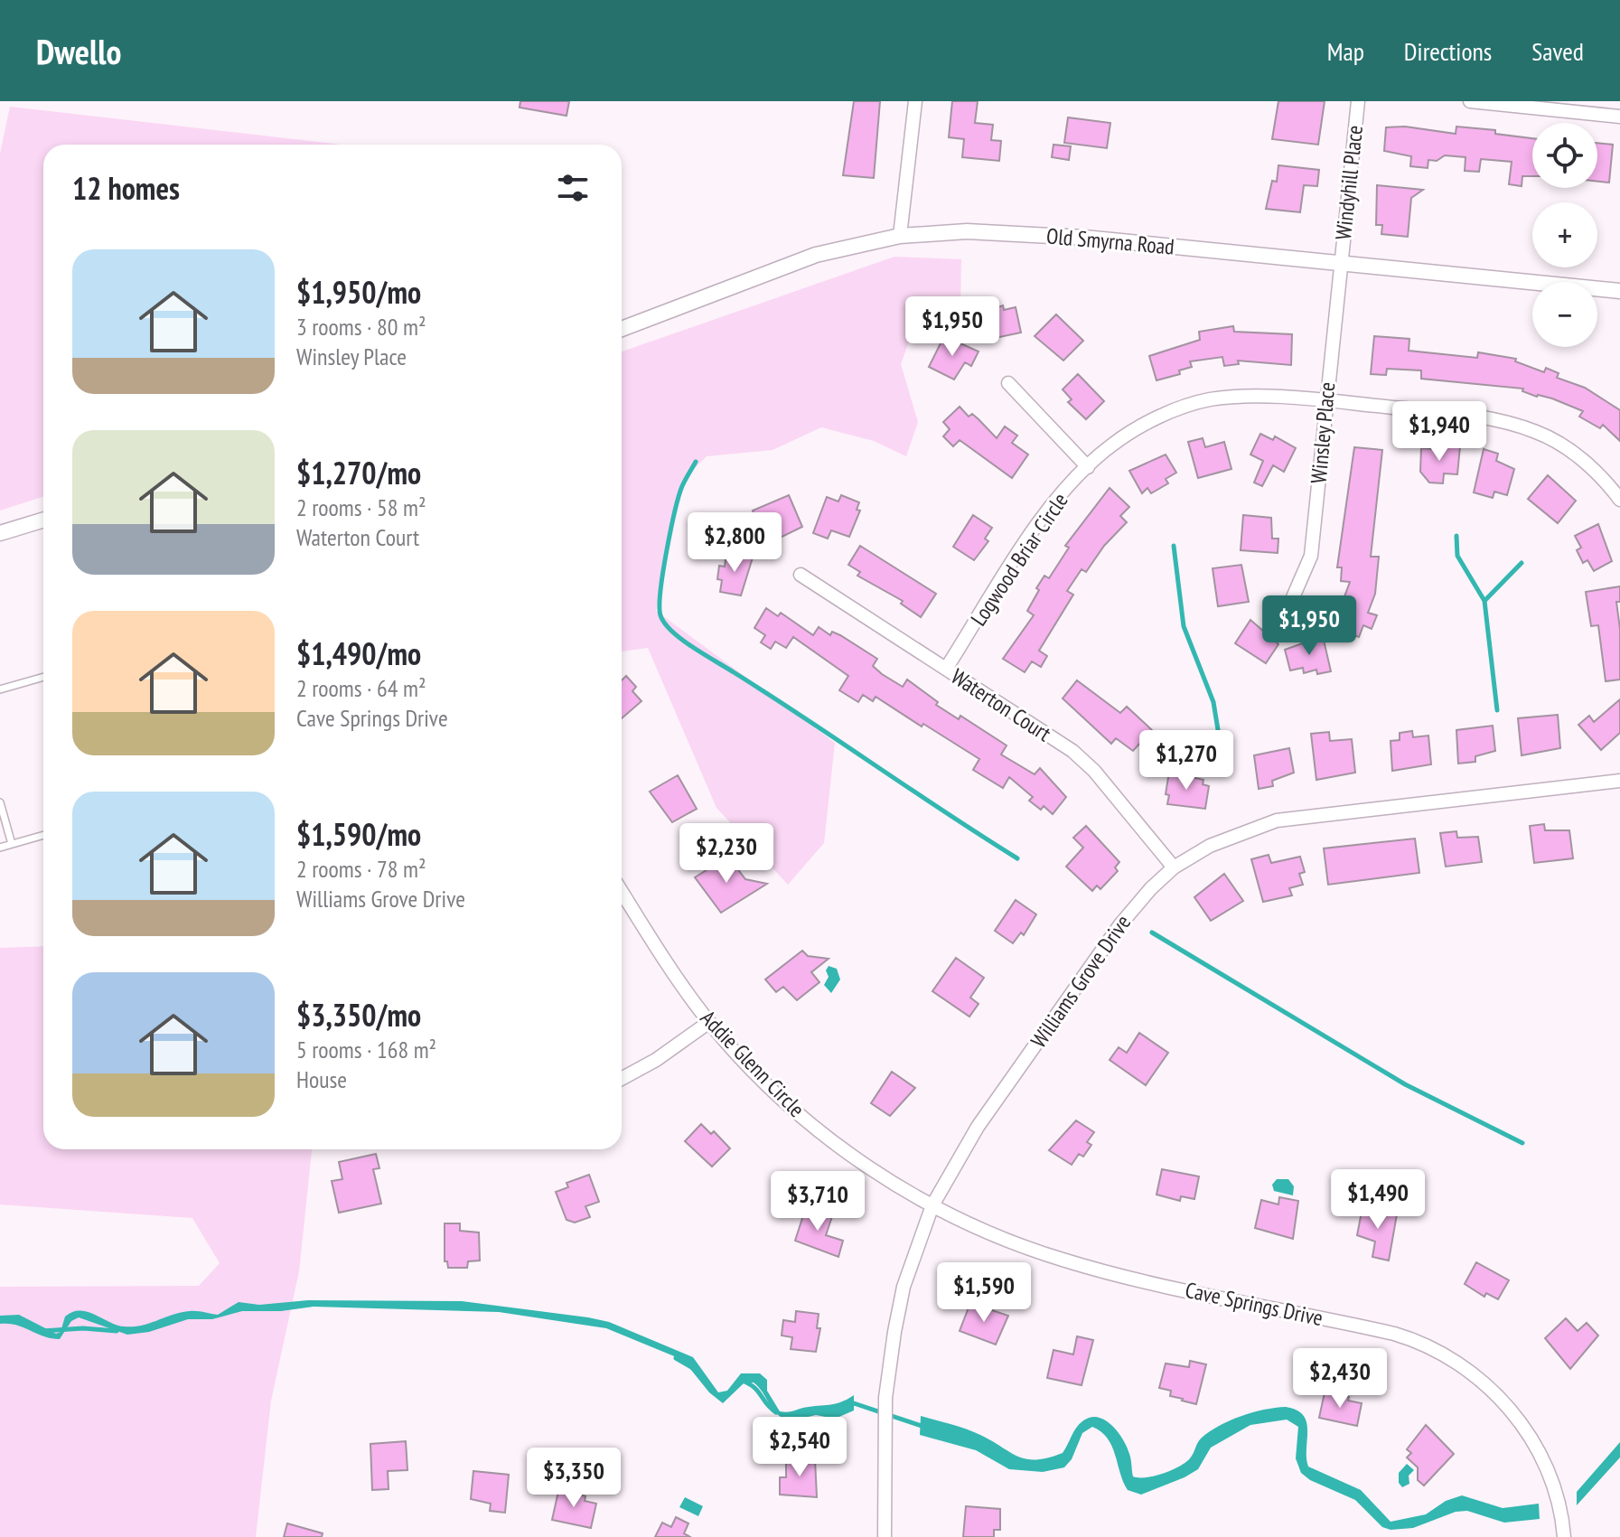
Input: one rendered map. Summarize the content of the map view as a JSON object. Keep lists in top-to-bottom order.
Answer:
{
  "streets": {
    "street": [
      "Windyhill Place",
      "Old Smyrna Road",
      "Winsley Place",
      "Logwood Briar Circle",
      "Waterton Court",
      "Williams Grove Drive",
      "Addie Glenn Circle",
      "Cave Springs Drive"
    ]
  },
  "crossings": [
    ["Windyhill Place", "Old Smyrna Road"],
    ["Windyhill Place", "Winsley Place"],
    ["Old Smyrna Road", "Winsley Place"],
    ["Winsley Place", "Logwood Briar Circle"],
    ["Logwood Briar Circle", "Waterton Court"],
    ["Waterton Court", "Williams Grove Drive"],
    ["Williams Grove Drive", "Addie Glenn Circle"],
    ["Williams Grove Drive", "Cave Springs Drive"],
    ["Addie Glenn Circle", "Cave Springs Drive"]
  ],
  "page": {
    "header": "Dwello",
    "nav": ["Map", "Directions", "Saved"],
    "map_buttons": ["+", "−"],
    "heading": "12 homes",
    "list": [
      {
        "name": "$1,950/mo",
        "note": "3 rooms · 80 m² · Winsley Place"
      },
      {
        "name": "$1,270/mo",
        "note": "2 rooms · 58 m² · Waterton Court"
      },
      {
        "name": "$1,490/mo",
        "note": "2 rooms · 64 m² · Cave Springs Drive"
      },
      {
        "name": "$1,590/mo",
        "note": "2 rooms · 78 m² · Williams Grove Drive"
      },
      {
        "name": "$3,350/mo",
        "note": "5 rooms · 168 m² · House"
      }
    ],
    "price": [
      "$1,950",
      "$1,940",
      "$2,800",
      "$1,950",
      "$1,270",
      "$2,230",
      "$1,490",
      "$3,710",
      "$1,590",
      "$2,430",
      "$2,540",
      "$3,350"
    ]
  }
}
